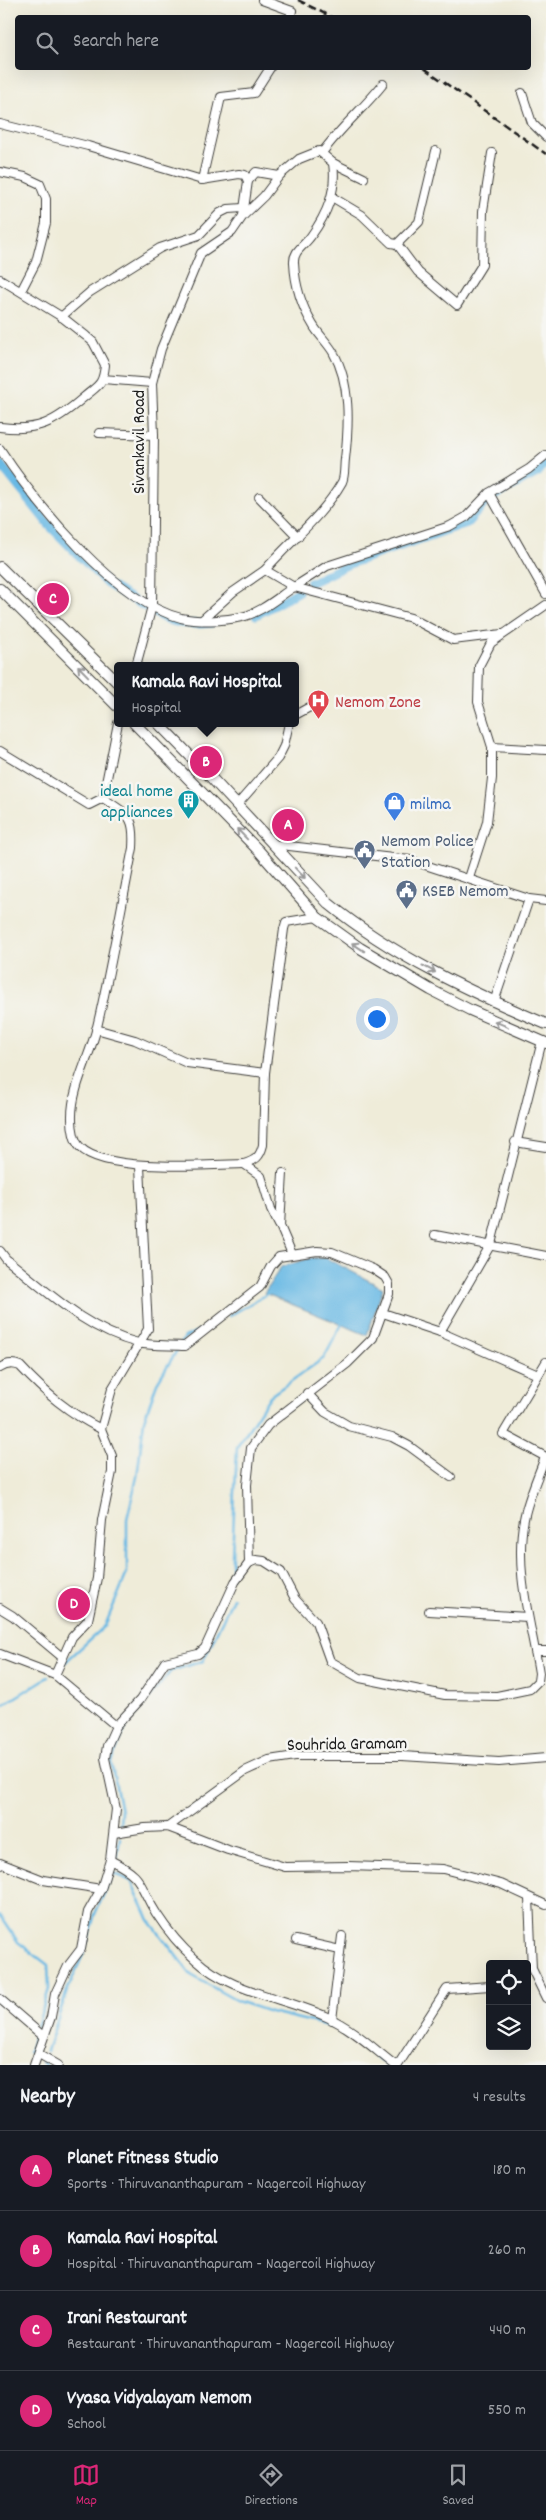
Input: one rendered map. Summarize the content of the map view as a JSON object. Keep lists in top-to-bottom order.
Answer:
{
  "streets": {
    "street": ["Sivankavil Road", "Souhrida Gramam"]
  },
  "places": {
    "hospital": ["Nemom Zone"],
    "building": ["ideal home appliances"],
    "shop": ["milma"],
    "public building": ["Nemom Police Station", "KSEB Nemom"]
  },
  "page": {
    "search": "Search here",
    "pins": [
      "C",
      "B",
      "A",
      "D"
    ],
    "popup": ["Kamala Ravi Hospital", "Hospital"],
    "heading": ["Nearby", "4 results"],
    "list": [
      {
        "mark": "A",
        "name": "Planet Fitness Studio",
        "note": "Sports · Thiruvananthapuram - Nagercoil Highway",
        "value": "180 m"
      },
      {
        "mark": "B",
        "name": "Kamala Ravi Hospital",
        "note": "Hospital · Thiruvananthapuram - Nagercoil Highway",
        "value": "260 m"
      },
      {
        "mark": "C",
        "name": "Irani Restaurant",
        "note": "Restaurant · Thiruvananthapuram - Nagercoil Highway",
        "value": "440 m"
      },
      {
        "mark": "D",
        "name": "Vyasa Vidyalayam Nemom",
        "note": "School",
        "value": "550 m"
      }
    ],
    "nav": ["Map", "Directions", "Saved"]
  }
}
